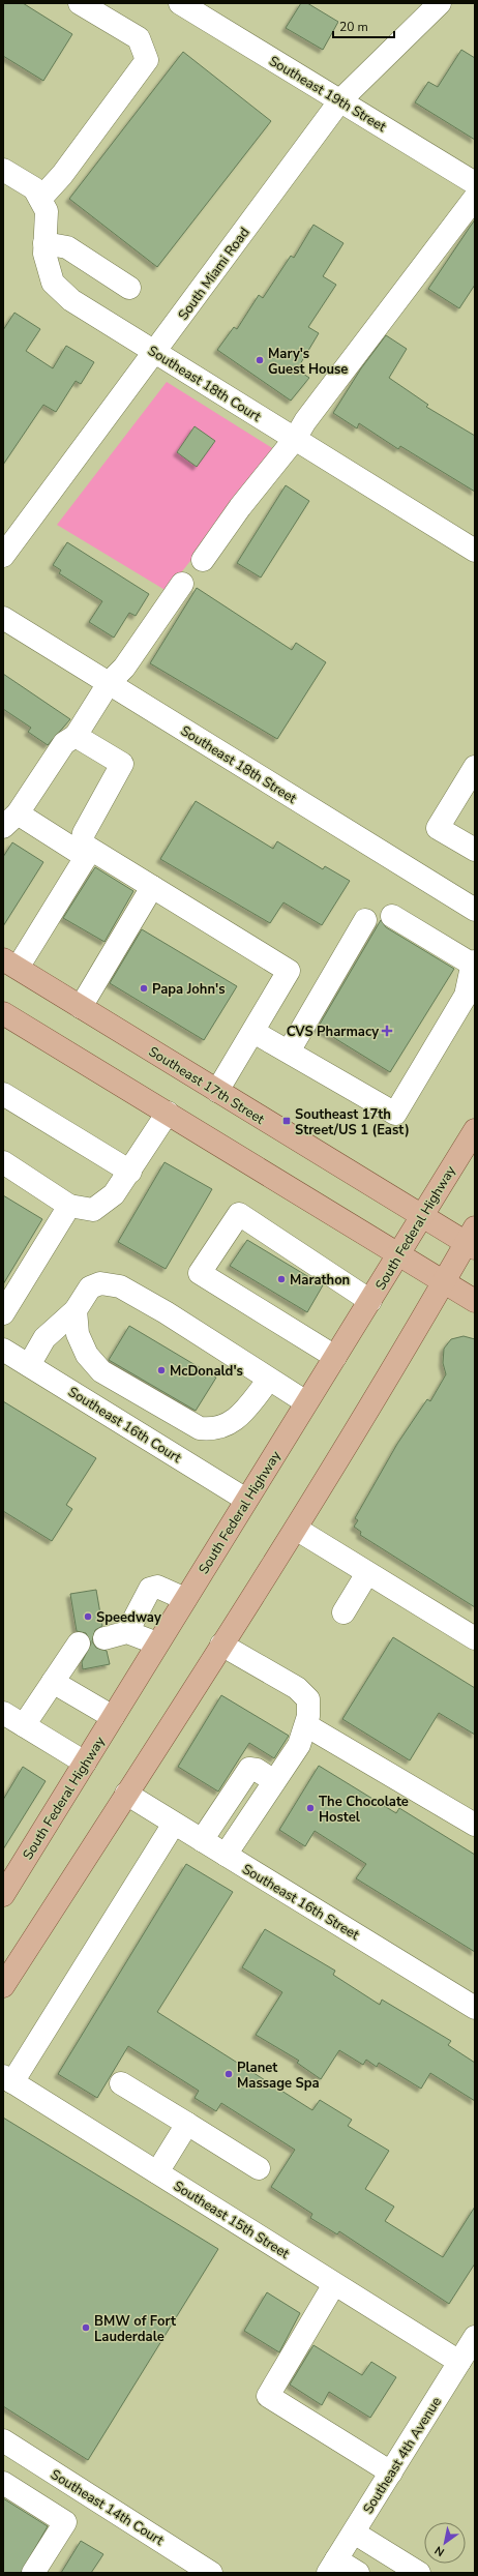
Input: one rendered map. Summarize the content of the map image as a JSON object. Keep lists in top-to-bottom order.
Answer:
{
  "streets": {
    "main road": ["Southeast 17th Street", "South Federal Highway"],
    "street": [
      "Southeast 19th Street",
      "South Miami Road",
      "Southeast 18th Court",
      "Southeast 18th Street",
      "Southeast 16th Court",
      "Southeast 16th Street",
      "Southeast 15th Street",
      "Southeast 4th Avenue",
      "Southeast 14th Court"
    ]
  },
  "crossings": [
    ["Southeast 19th Street", "South Miami Road"],
    ["South Miami Road", "Southeast 18th Court"],
    ["Southeast 17th Street", "South Federal Highway"],
    ["South Federal Highway", "Southeast 16th Court"],
    ["Southeast 15th Street", "Southeast 4th Avenue"]
  ],
  "places": {
    "other": [
      "Mary's Guest House",
      "Papa John's",
      "Marathon",
      "McDonald's",
      "Speedway",
      "The Chocolate Hostel",
      "Planet Massage Spa",
      "BMW of Fort Lauderdale"
    ],
    "health": ["CVS Pharmacy"],
    "transit": ["Southeast 17th Street/US 1 (East)"]
  },
  "scale_bar": "20 m",
  "north": "bottom left"
}
